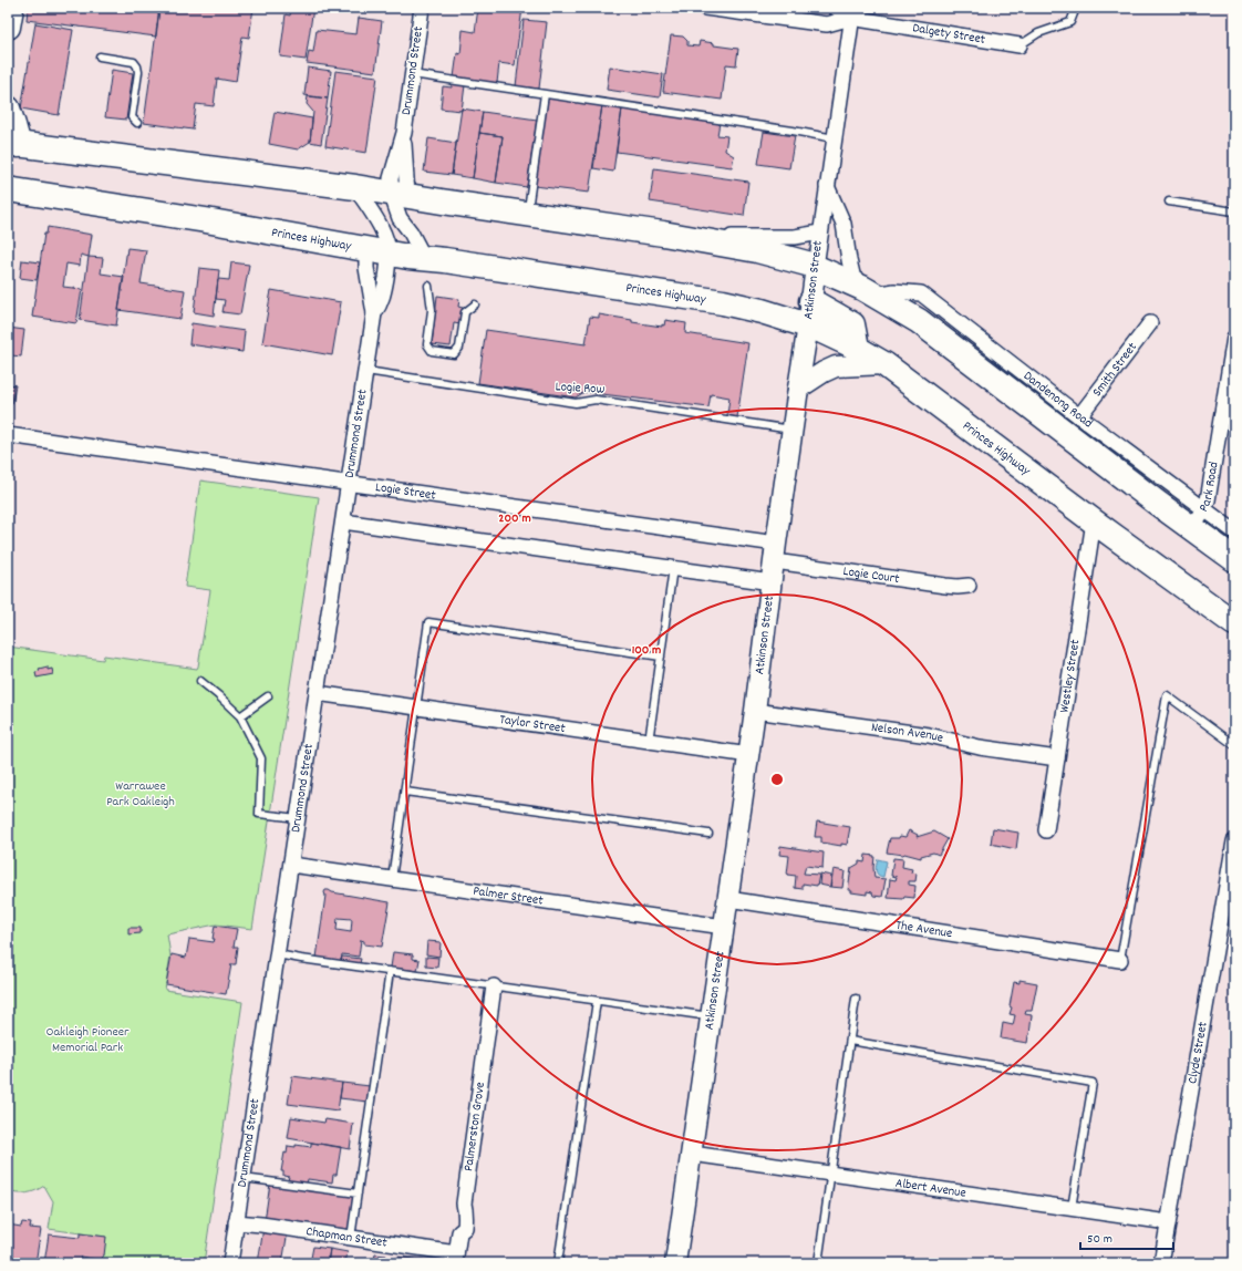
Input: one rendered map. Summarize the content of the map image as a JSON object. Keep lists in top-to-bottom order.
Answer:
{
  "streets": {
    "highway": ["Princes Highway"],
    "street": [
      "Dalgety Street",
      "Drummond Street",
      "Atkinson Street",
      "Smith Street",
      "Dandenong Road",
      "Park Road",
      "Logie Street",
      "Logie Court",
      "Westley Street",
      "Taylor Street",
      "Nelson Avenue",
      "Palmer Street",
      "The Avenue",
      "Clyde Street",
      "Palmerston Grove",
      "Albert Avenue",
      "Chapman Street"
    ],
    "lane": ["Logie Row"]
  },
  "crossings": [
    ["Dalgety Street", "Atkinson Street"],
    ["Drummond Street", "Princes Highway"],
    ["Drummond Street", "Logie Row"],
    ["Drummond Street", "Logie Street"],
    ["Drummond Street", "Taylor Street"],
    ["Drummond Street", "Palmer Street"],
    ["Drummond Street", "Chapman Street"],
    ["Princes Highway", "Atkinson Street"],
    ["Princes Highway", "Westley Street"],
    ["Atkinson Street", "Logie Row"],
    ["Atkinson Street", "Logie Street"],
    ["Atkinson Street", "Logie Court"],
    ["Atkinson Street", "Taylor Street"],
    ["Atkinson Street", "Nelson Avenue"],
    ["Atkinson Street", "Palmer Street"],
    ["Atkinson Street", "The Avenue"],
    ["Atkinson Street", "Albert Avenue"],
    ["Smith Street", "Dandenong Road"],
    ["Dandenong Road", "Park Road"],
    ["Logie Street", "Logie Court"],
    ["Westley Street", "Nelson Avenue"],
    ["Clyde Street", "Albert Avenue"],
    ["Palmerston Grove", "Chapman Street"]
  ],
  "parks": ["Warrawee Park Oakleigh", "Oakleigh Pioneer Memorial Park"],
  "scale_bar": "50 m",
  "rings": ["200 m", "100 m"]
}
